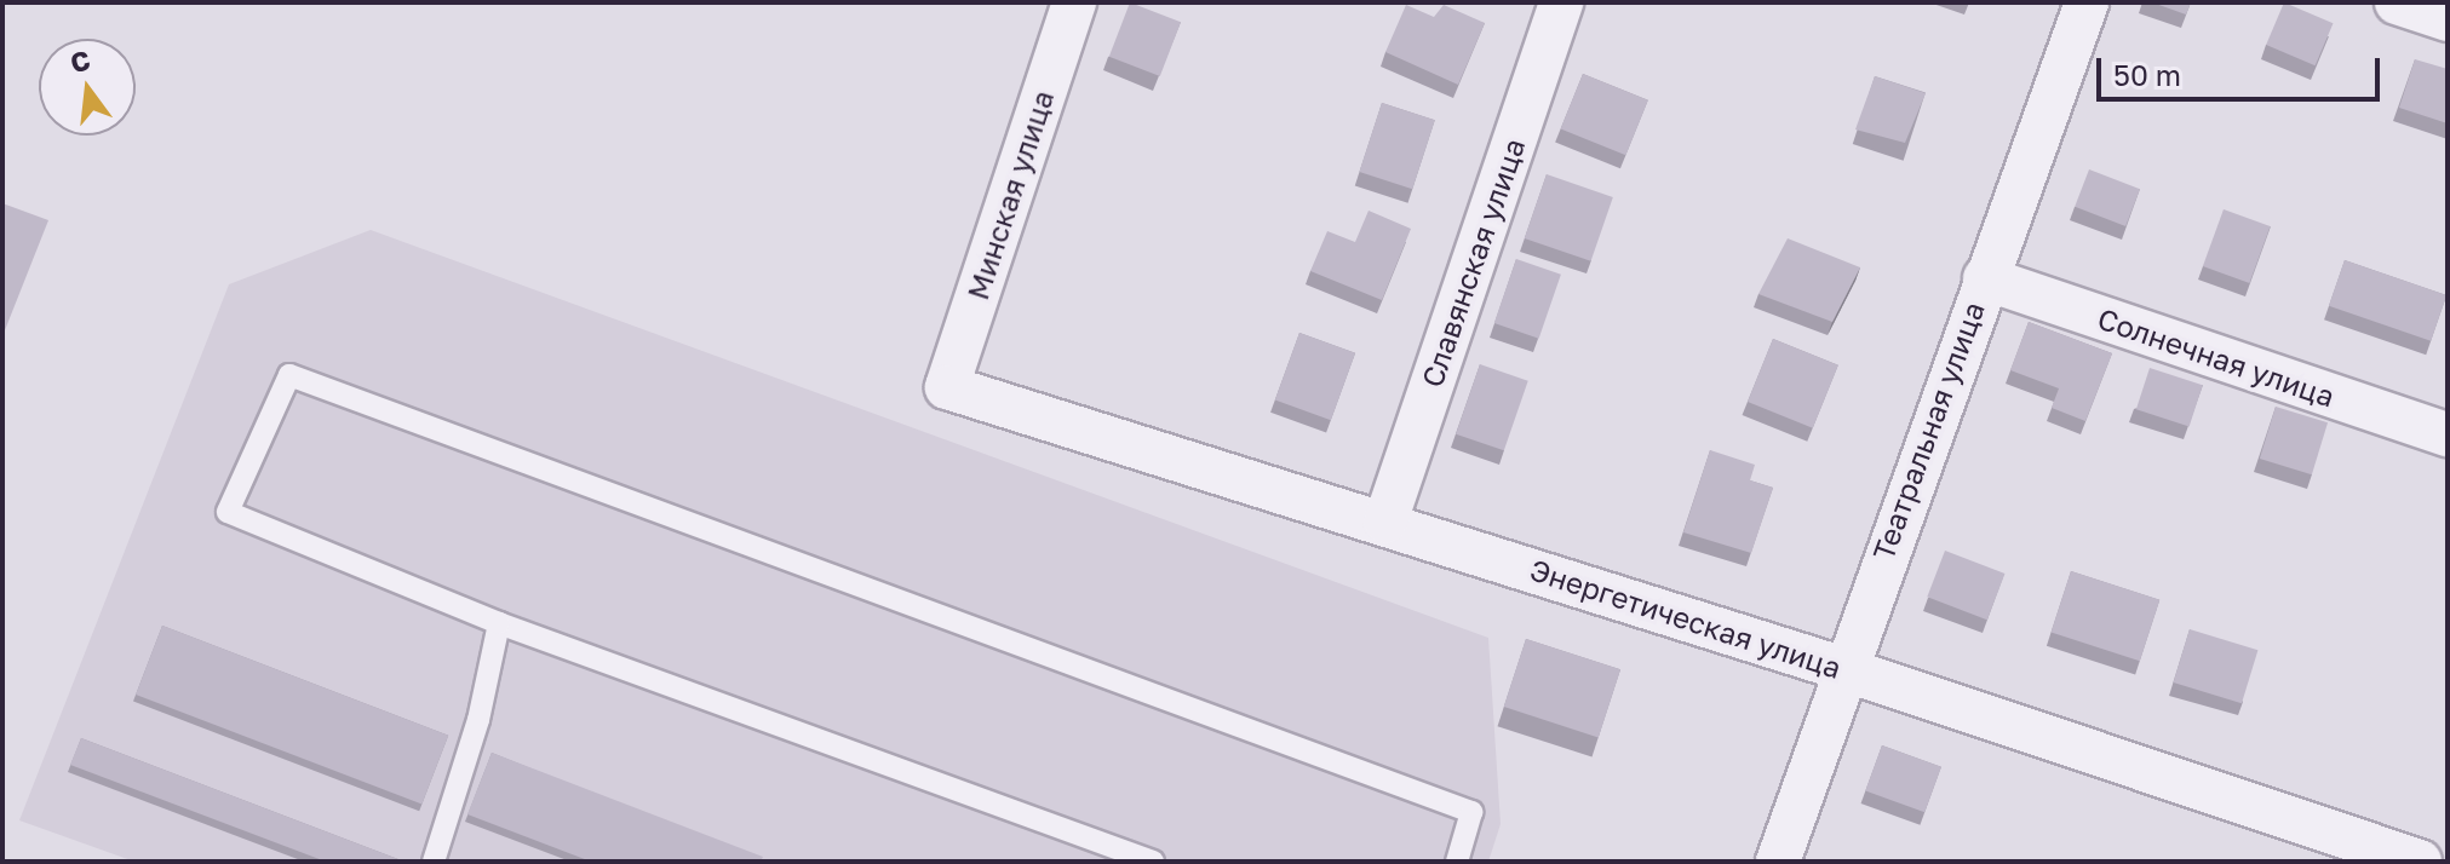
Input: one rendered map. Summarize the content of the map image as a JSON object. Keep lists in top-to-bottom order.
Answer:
{
  "streets": {
    "street": [
      "Минская улица",
      "Славянская улица",
      "Солнечная улица",
      "Театральная улица",
      "Энергетическая улица"
    ]
  },
  "crossings": [
    ["Минская улица", "Энергетическая улица"],
    ["Славянская улица", "Энергетическая улица"],
    ["Солнечная улица", "Театральная улица"],
    ["Театральная улица", "Энергетическая улица"]
  ],
  "scale_bar": "50 m",
  "north": "top"
}
